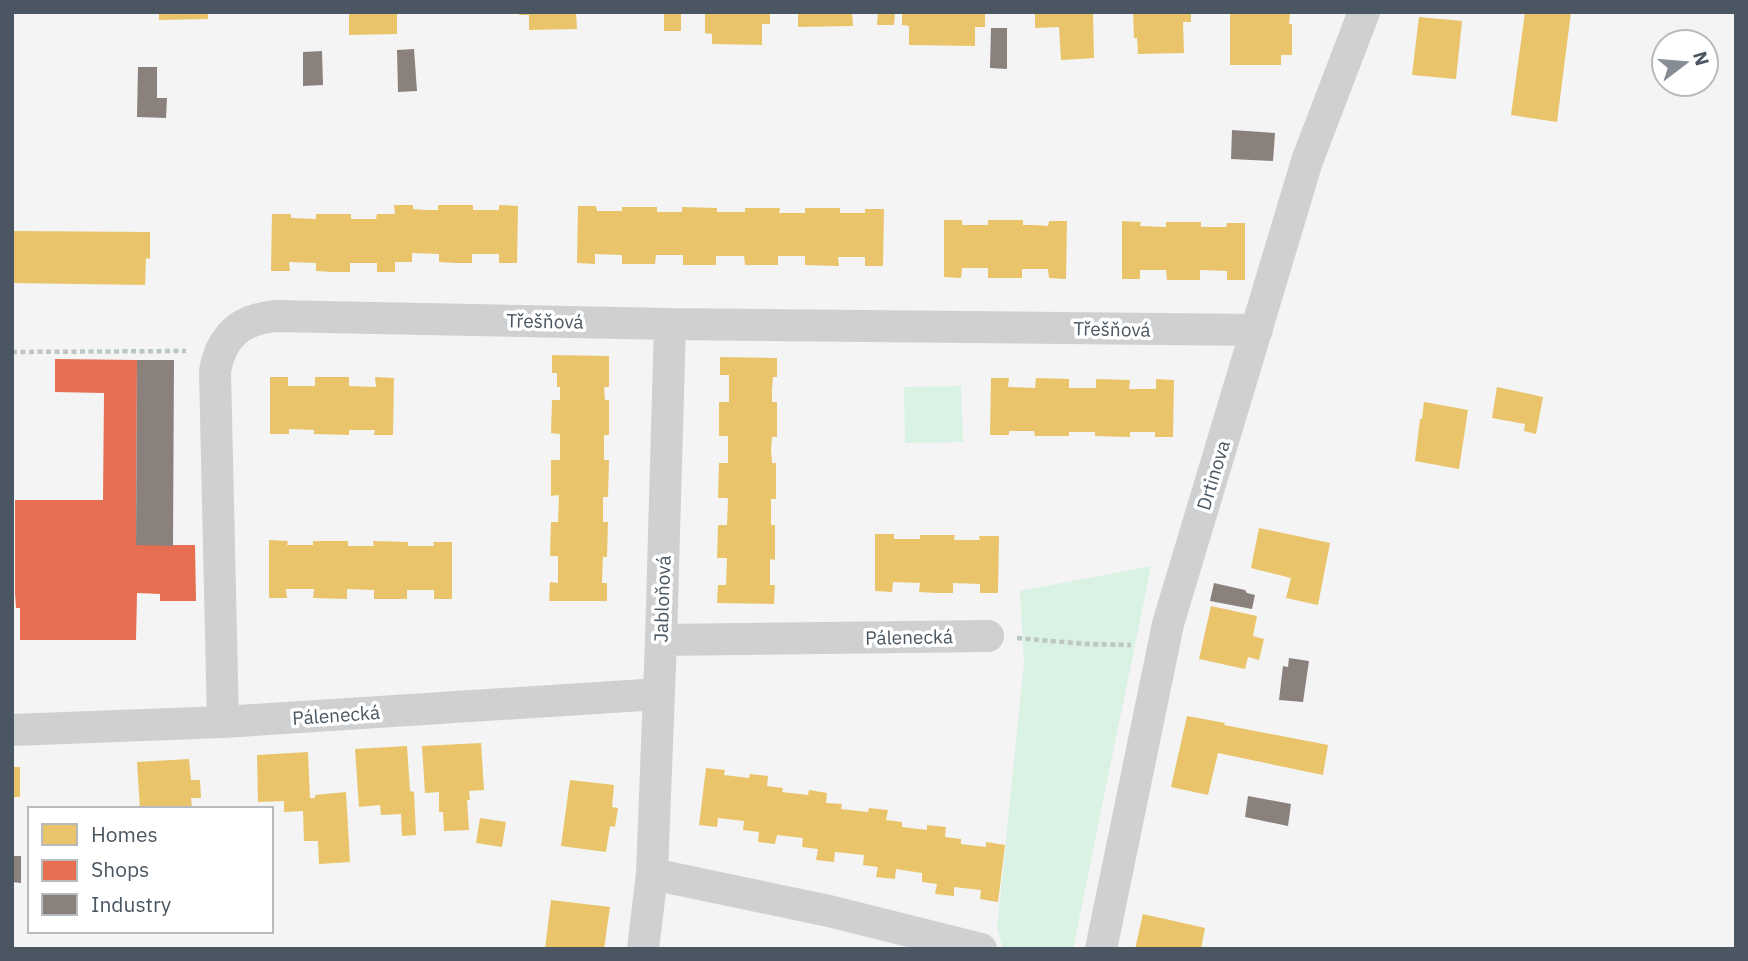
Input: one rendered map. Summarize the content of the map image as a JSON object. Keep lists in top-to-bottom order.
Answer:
{
  "streets": {
    "street": [
      "Třešňová",
      "Drtinova",
      "Jabloňová",
      "Pálenecká"
    ]
  },
  "crossings": [
    ["Třešňová", "Drtinova"],
    ["Třešňová", "Jabloňová"],
    ["Jabloňová", "Pálenecká"]
  ],
  "legend": ["Homes", "Shops", "Industry"],
  "north": "right"
}
